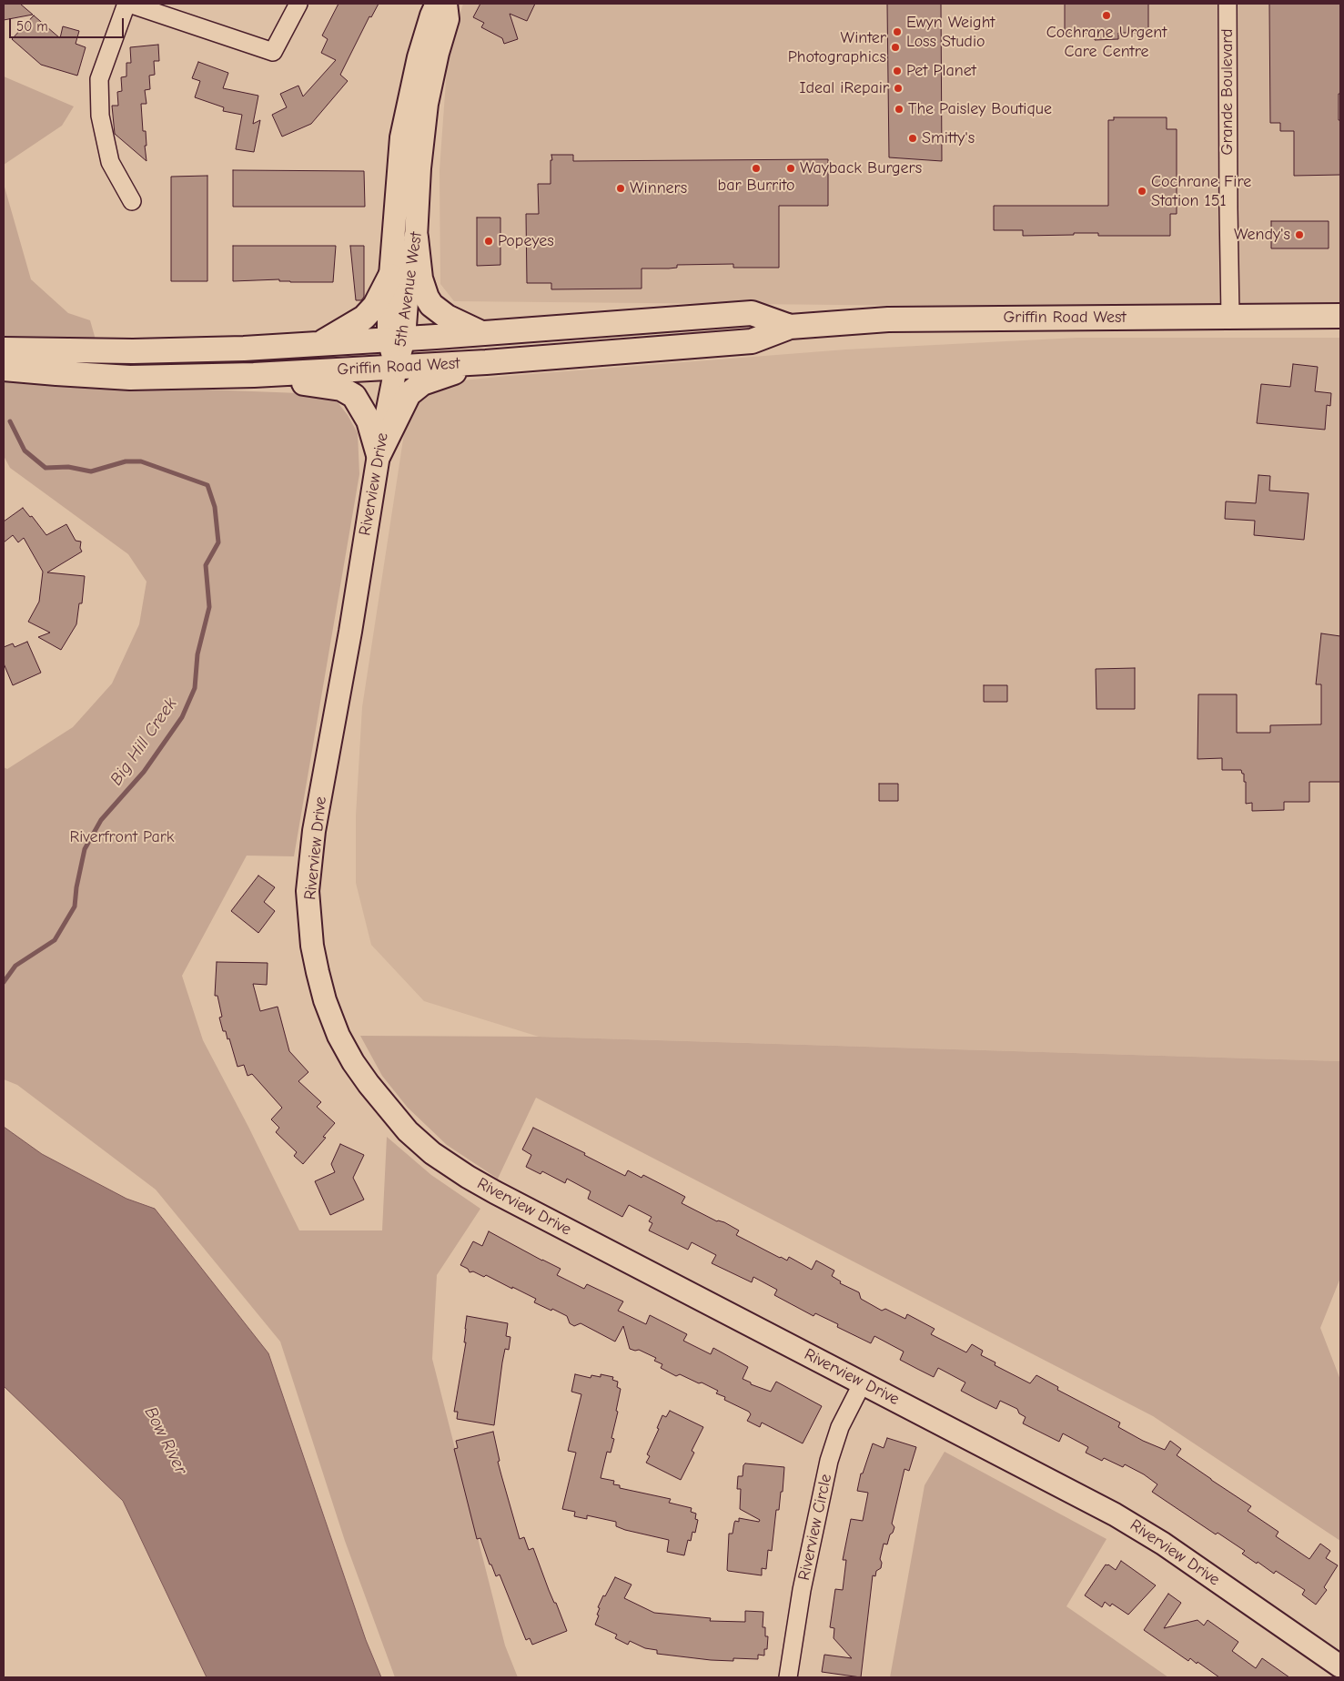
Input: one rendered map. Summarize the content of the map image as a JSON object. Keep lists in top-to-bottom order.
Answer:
{
  "streets": {
    "main road": ["Griffin Road West"],
    "street": [
      "Grande Boulevard",
      "5th Avenue West",
      "Riverview Drive",
      "Riverview Circle"
    ]
  },
  "crossings": [
    ["Grande Boulevard", "Griffin Road West"],
    ["5th Avenue West", "Griffin Road West"],
    ["5th Avenue West", "Riverview Drive"],
    ["Griffin Road West", "Riverview Drive"],
    ["Riverview Drive", "Riverview Circle"]
  ],
  "water": ["Big Hill Creek", "Bow River"],
  "parks": ["Riverfront Park"],
  "places": [
    "Cochrane Urgent Care Centre",
    "Ewyn Weight Loss Studio",
    "Winter Photographics",
    "Pet Planet",
    "Ideal iRepair",
    "The Paisley Boutique",
    "Smitty's",
    "bar Burrito",
    "Wayback Burgers",
    "Winners",
    "Cochrane Fire Station 151",
    "Wendy's",
    "Popeyes"
  ],
  "scale_bar": "50 m"
}
